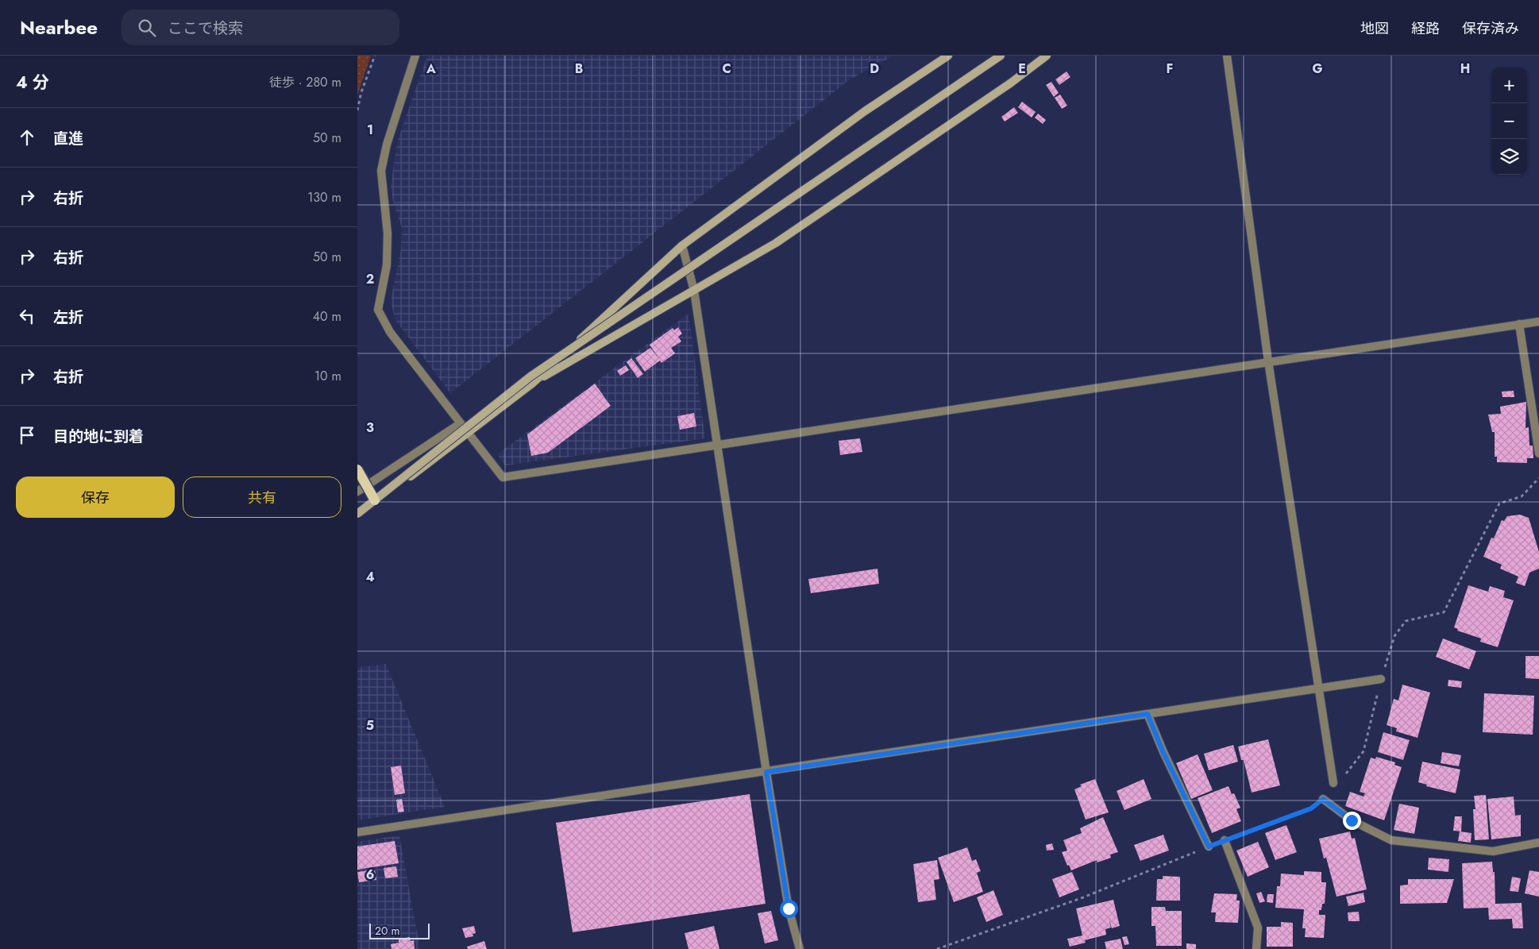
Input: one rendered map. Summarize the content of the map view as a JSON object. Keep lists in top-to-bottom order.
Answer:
{
  "scale_bar": "20 m",
  "page": {
    "header": "Nearbee",
    "search": "ここで検索",
    "nav": ["地図", "経路", "保存済み"],
    "heading": ["4 分", "徒歩 · 280 m"],
    "map_buttons": ["+", "−"],
    "list": [
      ["直進", "50 m"],
      ["右折", "130 m"],
      ["右折", "50 m"],
      ["左折", "40 m"],
      ["右折", "10 m"],
      "目的地に到着"
    ],
    "buttons": ["保存", "共有"],
    "scale": "20 m"
  },
  "grid": {
    "columns": [
      "A",
      "B",
      "C",
      "D",
      "E",
      "F",
      "G",
      "H"
    ],
    "rows": [
      "1",
      "2",
      "3",
      "4",
      "5",
      "6"
    ]
  }
}
